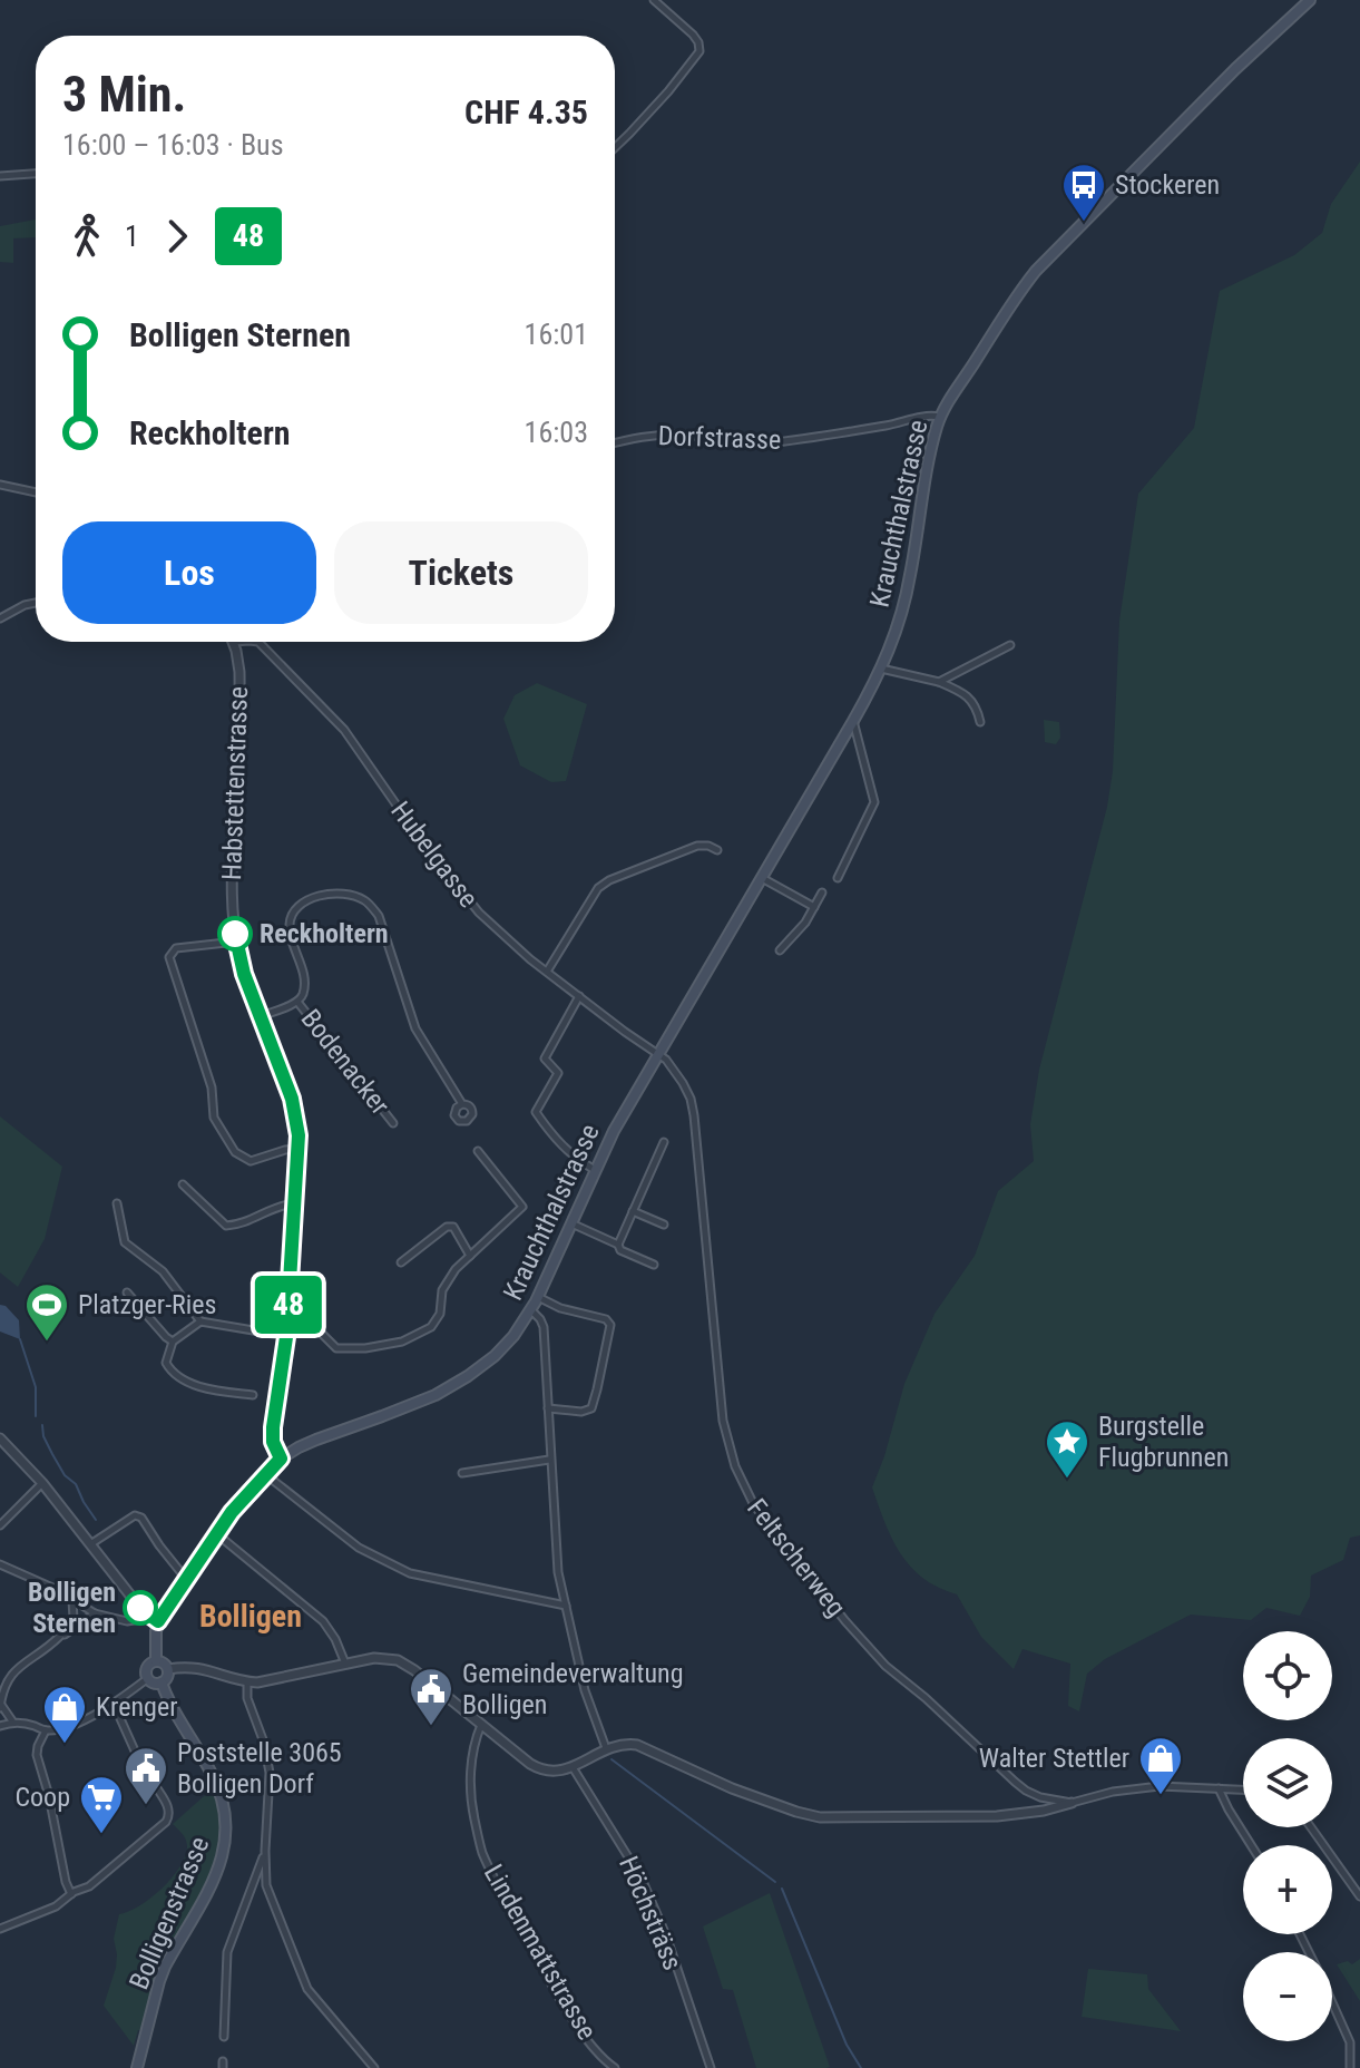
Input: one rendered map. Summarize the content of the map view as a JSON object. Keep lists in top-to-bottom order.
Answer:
{
  "streets": {
    "main road": ["Krauchthalstrasse", "Bolligenstrasse"],
    "street": [
      "Dorfstrasse",
      "Habstettenstrasse",
      "Hubelgasse",
      "Bodenacker",
      "Feltscherweg",
      "Höchsträss",
      "Lindenmattstrasse"
    ]
  },
  "crossings": [
    ["Dorfstrasse", "Krauchthalstrasse"],
    ["Krauchthalstrasse", "Habstettenstrasse"],
    ["Krauchthalstrasse", "Hubelgasse"],
    ["Krauchthalstrasse", "Feltscherweg"],
    ["Habstettenstrasse", "Bodenacker"],
    ["Hubelgasse", "Feltscherweg"]
  ],
  "districts": ["Bolligen"],
  "places": {
    "bus stop": ["Stockeren"],
    "other": ["Reckholtern", "Bolligen Sternen"],
    "sports": ["Platzger-Ries"],
    "place": ["Burgstelle Flugbrunnen"],
    "public building": ["Gemeindeverwaltung Bolligen", "Poststelle 3065 Bolligen Dorf"],
    "shop": ["Krenger", "Walter Stettler"],
    "supermarket": ["Coop"]
  },
  "lines": ["bus line 48"],
  "page": {
    "on_map": "48",
    "heading": ["3 Min.", "16:00 – 16:03 · Bus", "CHF 4.35"],
    "legs": ["1", "48"],
    "list": [
      {
        "name": "Bolligen Sternen",
        "value": "16:01"
      },
      {
        "name": "Reckholtern",
        "value": "16:03"
      }
    ],
    "buttons": ["Los", "Tickets"],
    "map_buttons": ["+", "−"]
  }
}
